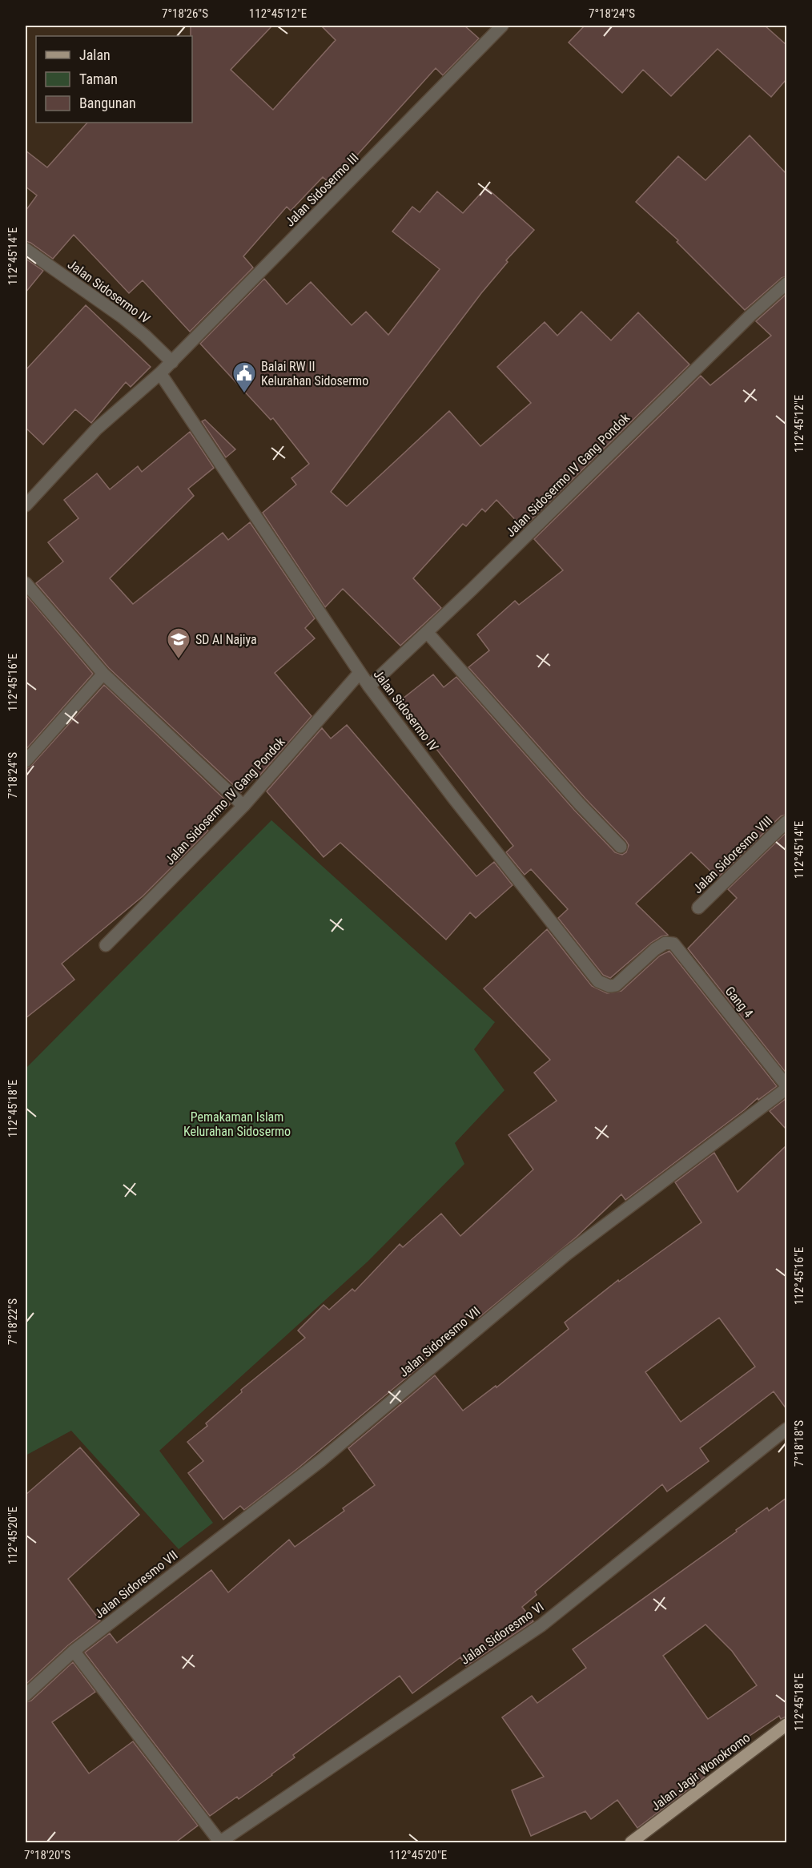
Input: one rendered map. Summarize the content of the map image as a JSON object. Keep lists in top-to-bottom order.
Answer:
{
  "streets": {
    "main road": ["Jalan Jagir Wonokromo"],
    "street": [
      "Jalan Sidosermo III",
      "Jalan Sidosermo IV",
      "Jalan Sidosermo IV Gang Pondok",
      "Jalan Sidoresmo VIII",
      "Gang 4",
      "Jalan Sidoresmo VII",
      "Jalan Sidoresmo VI"
    ]
  },
  "crossings": [
    ["Jalan Sidosermo III", "Jalan Sidosermo IV"],
    ["Jalan Sidosermo IV", "Jalan Sidosermo IV Gang Pondok"],
    ["Jalan Sidosermo IV", "Gang 4"],
    ["Gang 4", "Jalan Sidoresmo VII"]
  ],
  "parks": ["Pemakaman Islam Kelurahan Sidosermo"],
  "places": {
    "public building": ["Balai RW II Kelurahan Sidosermo"],
    "school or university": ["SD Al Najiya"]
  },
  "legend": ["Jalan", "Taman", "Bangunan"],
  "coordinates": [
    "7°18'26\"S",
    "112°45'12\"E",
    "7°18'24\"S",
    "112°45'14\"E",
    "112°45'16\"E",
    "112°45'18\"E",
    "7°18'22\"S",
    "7°18'18\"S",
    "112°45'20\"E",
    "7°18'20\"S"
  ]
}
